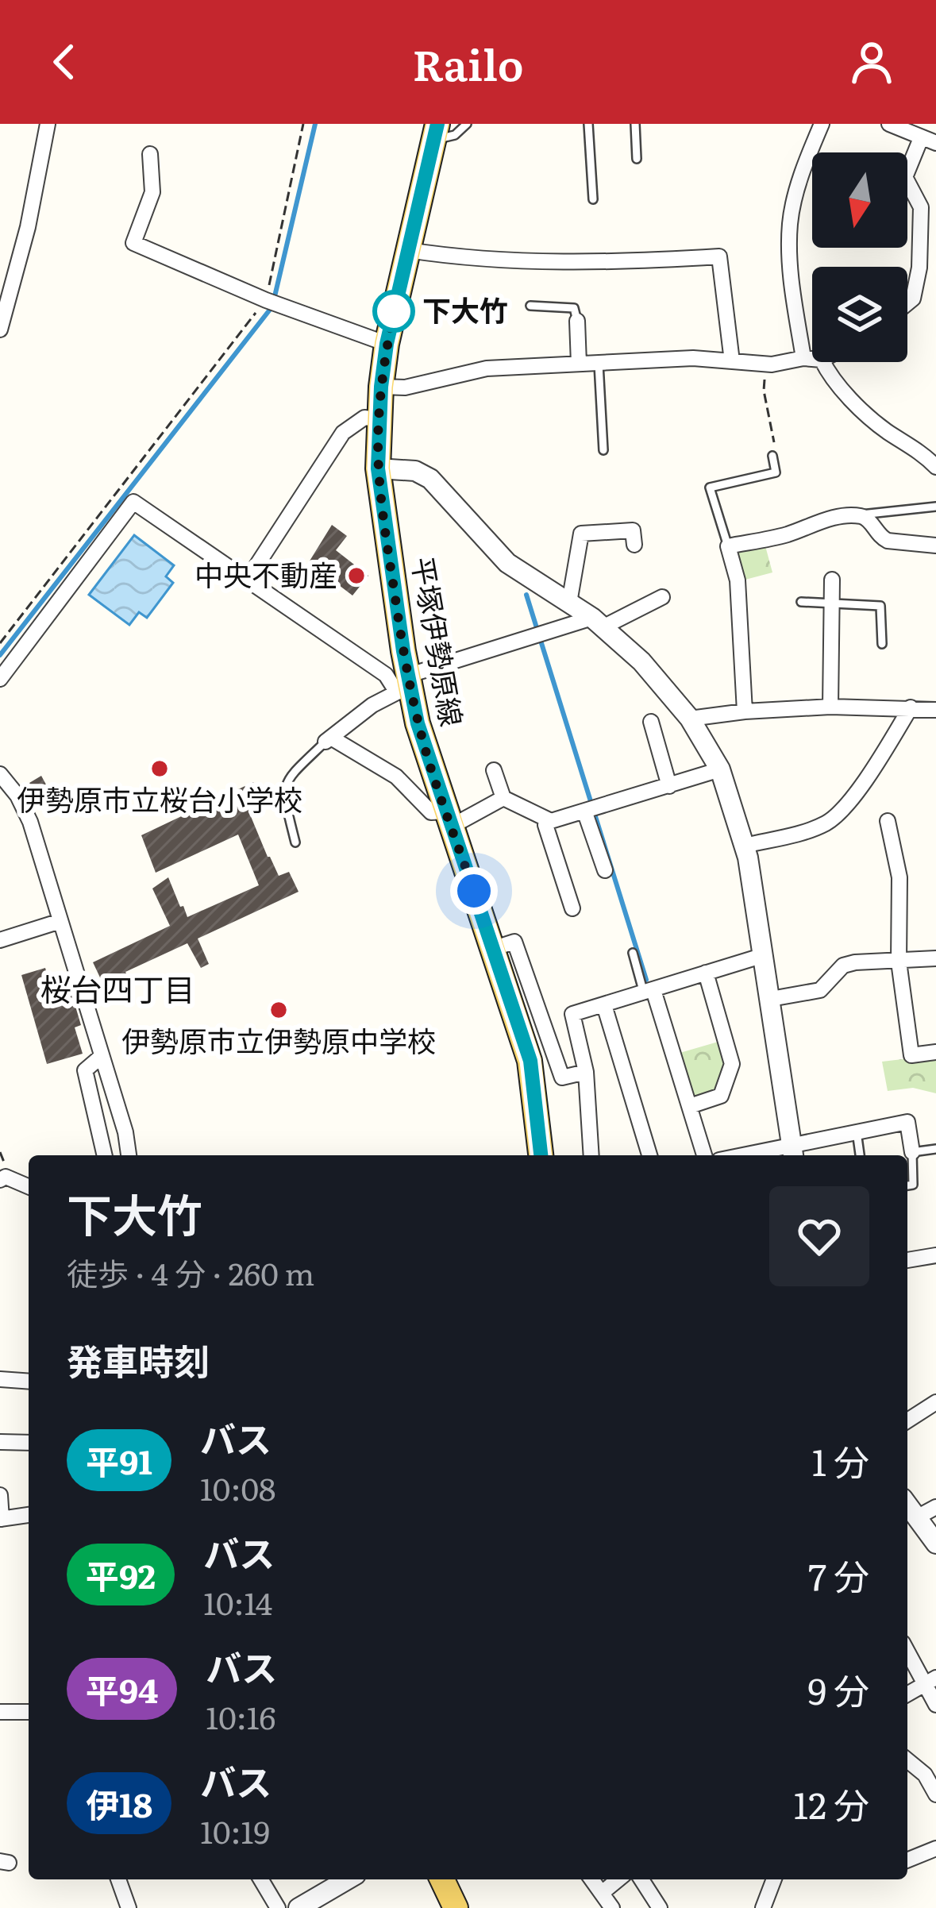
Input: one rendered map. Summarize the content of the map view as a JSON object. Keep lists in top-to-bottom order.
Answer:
{
  "streets": {
    "main road": ["平塚伊勢原線"]
  },
  "districts": ["桜台四丁目"],
  "places": [
    "下大竹",
    "中央不動産",
    "伊勢原市立桜台小学校",
    "伊勢原市立伊勢原中学校"
  ],
  "lines": ["bus line 平91"],
  "north": "bottom",
  "page": {
    "header": "Railo",
    "heading": [
      ["下大竹", "徒歩 · 4 分 · 260 m"],
      "発車時刻"
    ],
    "list": [
      {
        "mark": "平91",
        "name": "バス",
        "note": "10:08",
        "value": "1 分"
      },
      {
        "mark": "平92",
        "name": "バス",
        "note": "10:14",
        "value": "7 分"
      },
      {
        "mark": "平94",
        "name": "バス",
        "note": "10:16",
        "value": "9 分"
      },
      {
        "mark": "伊18",
        "name": "バス",
        "note": "10:19",
        "value": "12 分"
      }
    ]
  }
}
